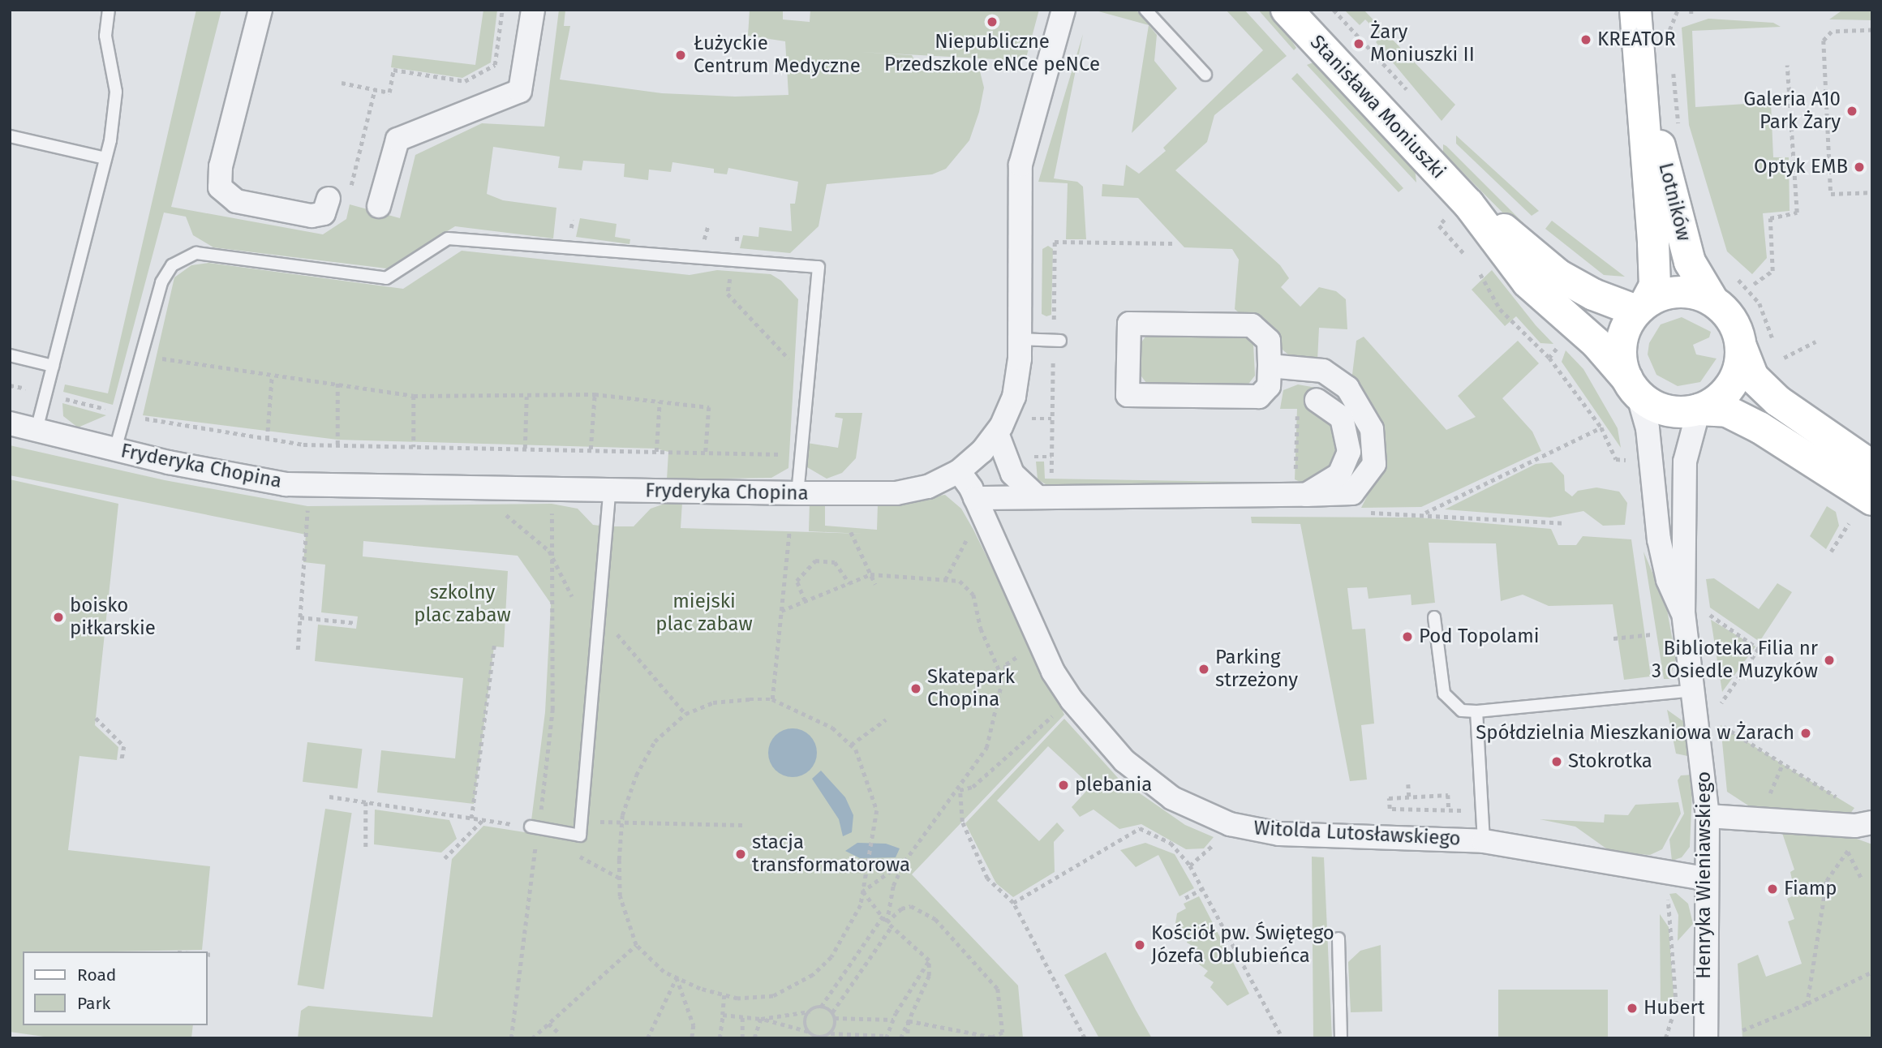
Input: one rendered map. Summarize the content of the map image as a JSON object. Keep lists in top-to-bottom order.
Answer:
{
  "streets": {
    "street": [
      "Stanisława Moniuszki",
      "Lotników",
      "Fryderyka Chopina",
      "Witolda Lutosławskiego",
      "Henryka Wieniawskiego"
    ]
  },
  "crossings": [
    ["Stanisława Moniuszki", "Lotników"],
    ["Stanisława Moniuszki", "Henryka Wieniawskiego"],
    ["Lotników", "Henryka Wieniawskiego"],
    ["Fryderyka Chopina", "Witolda Lutosławskiego"],
    ["Witolda Lutosławskiego", "Henryka Wieniawskiego"]
  ],
  "parks": ["szkolny plac zabaw", "miejski plac zabaw"],
  "places": [
    "Niepubliczne Przedszkole eNCe peNCe",
    "KREATOR",
    "Żary Moniuszki II",
    "Łużyckie Centrum Medyczne",
    "Galeria A10 Park Żary",
    "Optyk EMB",
    "boisko piłkarskie",
    "Pod Topolami",
    "Biblioteka Filia nr 3 Osiedle Muzyków",
    "Parking strzeżony",
    "Skatepark Chopina",
    "Spółdzielnia Mieszkaniowa w Żarach",
    "Stokrotka",
    "plebania",
    "stacja transformatorowa",
    "Fiamp",
    "Kościół pw. Świętego Józefa Oblubieńca",
    "Hubert"
  ],
  "legend": ["Road", "Park"]
}
